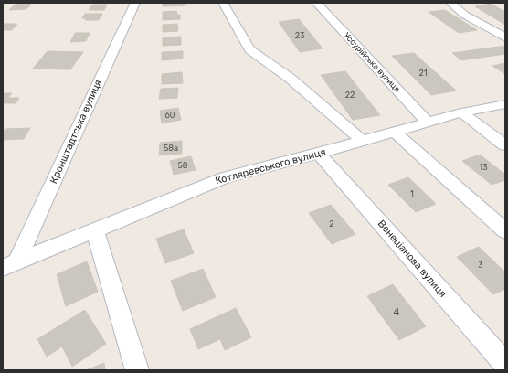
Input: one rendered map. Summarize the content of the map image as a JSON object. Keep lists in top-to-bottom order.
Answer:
{
  "streets": {
    "street": [
      "Уссурійська вулиця",
      "Кронштадтська вулиця",
      "Котляревського вулиця",
      "Венеціанова вулиця"
    ]
  },
  "crossings": [
    ["Уссурійська вулиця", "Котляревського вулиця"],
    ["Кронштадтська вулиця", "Котляревського вулиця"],
    ["Котляревського вулиця", "Венеціанова вулиця"]
  ],
  "house_numbers": [
    "23",
    "21",
    "22",
    "60",
    "58а",
    "58",
    "13",
    "1",
    "2",
    "3",
    "4"
  ]
}
